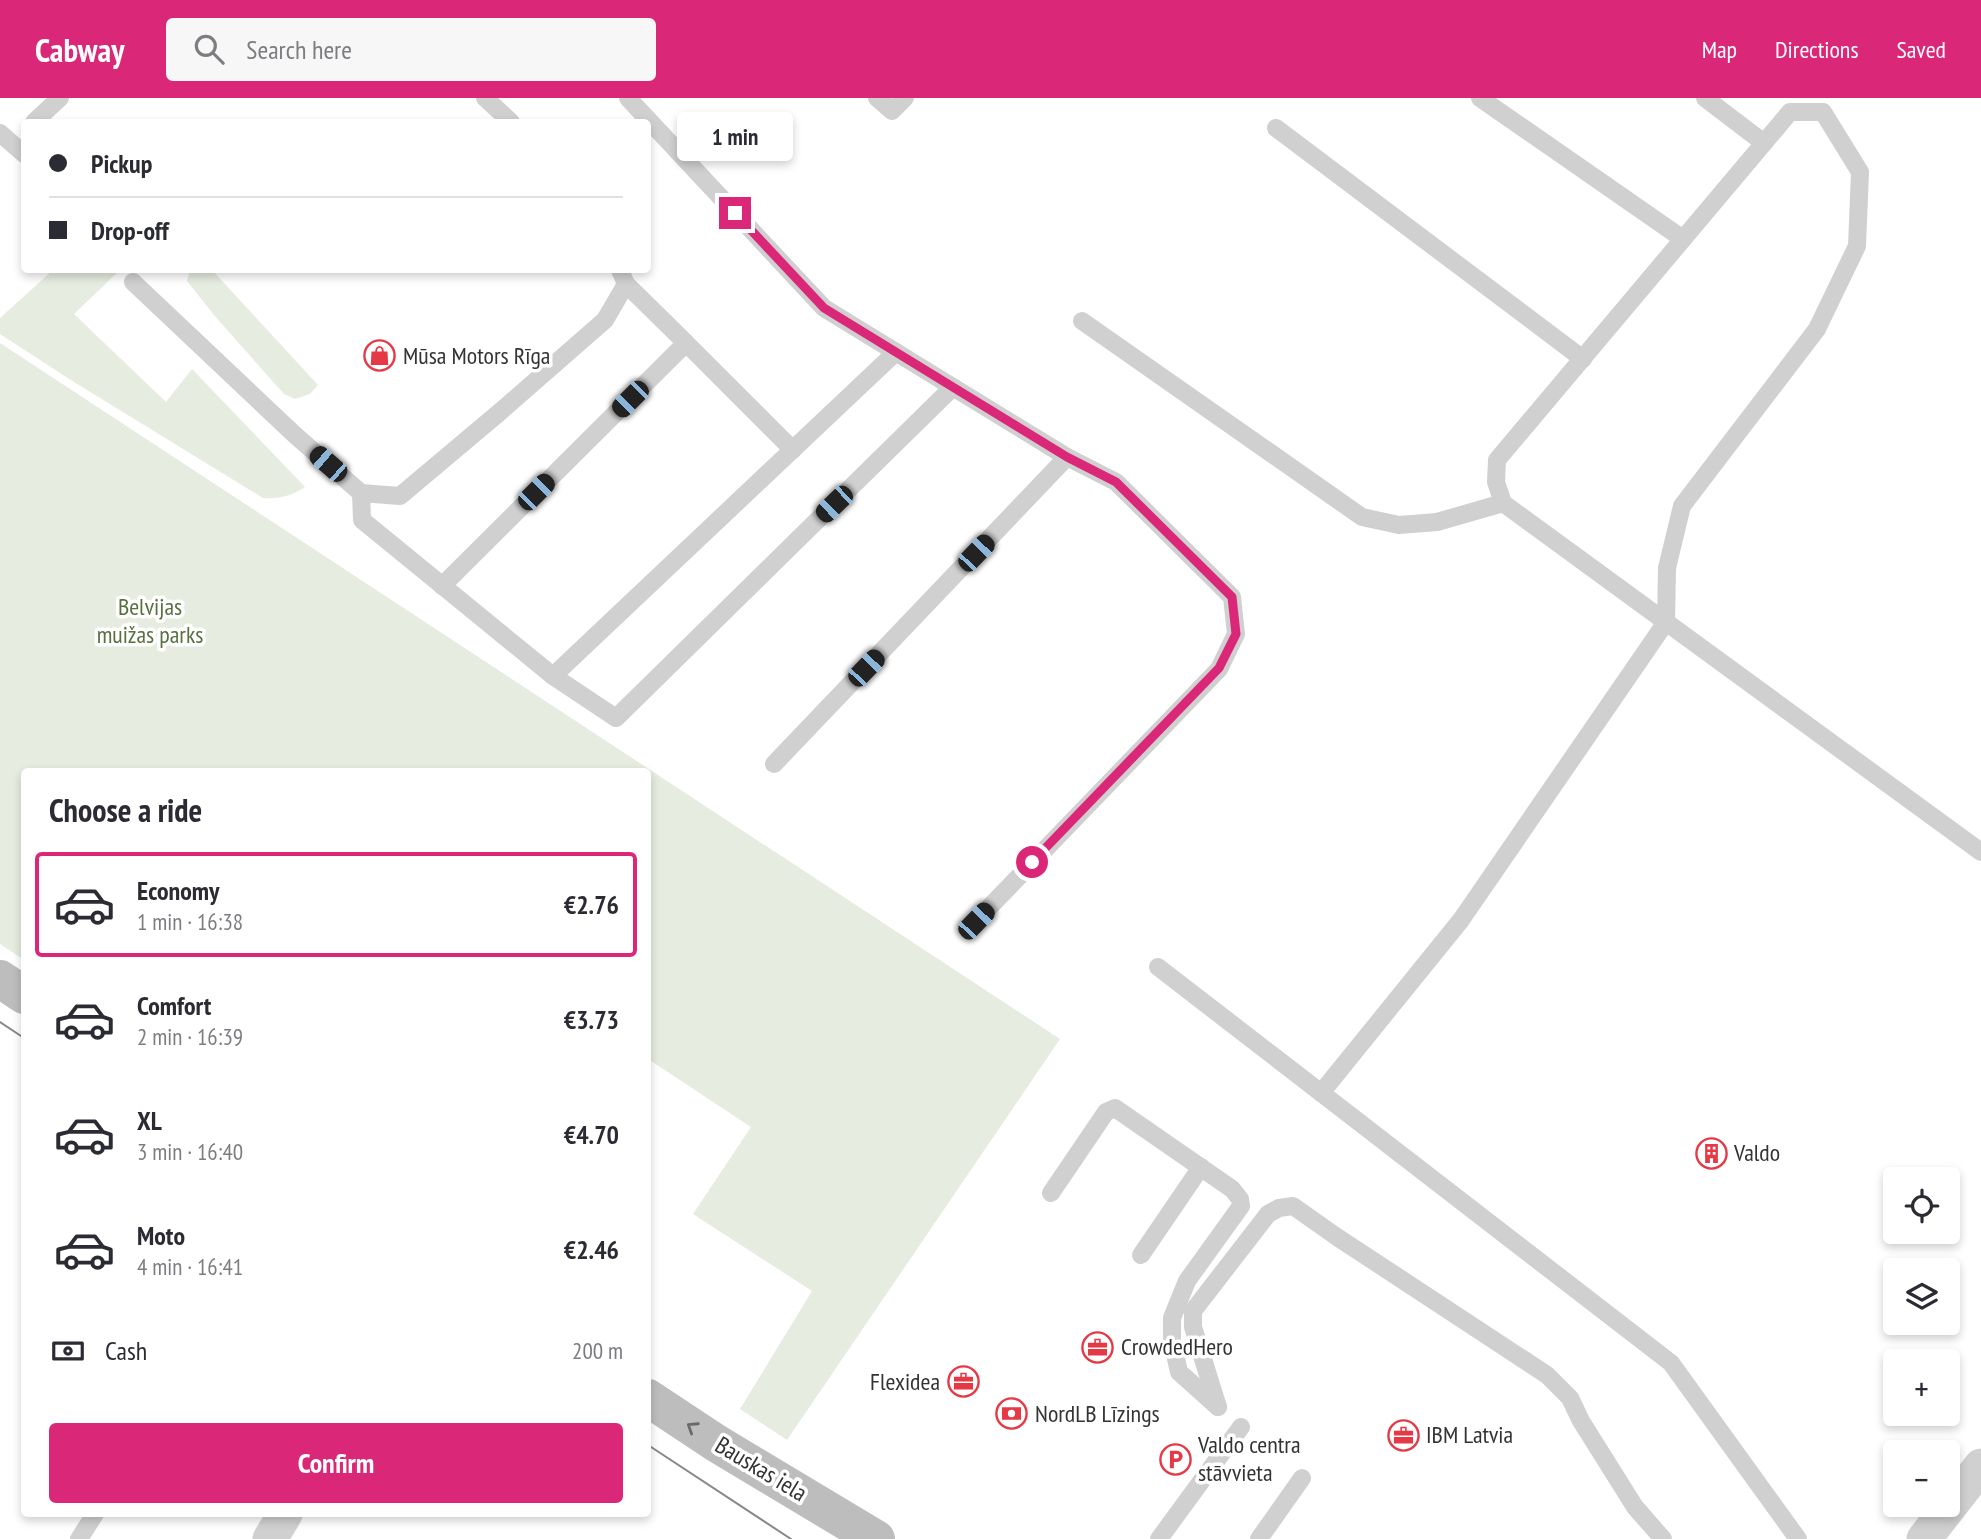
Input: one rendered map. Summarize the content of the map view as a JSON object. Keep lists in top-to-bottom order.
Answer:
{
  "streets": {
    "street": ["Bauskas iela"]
  },
  "one_way": ["Bauskas iela"],
  "parks": ["Belvijas muižas parks"],
  "places": {
    "shop": ["Mūsa Motors Rīga"],
    "building": ["Valdo"],
    "office": ["CrowdedHero", "Flexidea", "IBM Latvia"],
    "bank": ["NordLB Līzings"],
    "parking": ["Valdo centra stāvvieta"]
  },
  "page": {
    "header": "Cabway",
    "search": "Search here",
    "nav": ["Map", "Directions", "Saved"],
    "bubble": "1 min",
    "banner": ["Pickup", "Drop-off"],
    "heading": "Choose a ride",
    "list": [
      {
        "name": "Economy",
        "note": "1 min · 16:38",
        "value": "€2.76"
      },
      {
        "name": "Comfort",
        "note": "2 min · 16:39",
        "value": "€3.73"
      },
      {
        "name": "XL",
        "note": "3 min · 16:40",
        "value": "€4.70"
      },
      {
        "name": "Moto",
        "note": "4 min · 16:41",
        "value": "€2.46"
      }
    ],
    "map_buttons": ["+", "−"],
    "pay": ["Cash", "200 m"],
    "buttons": "Confirm"
  }
}
